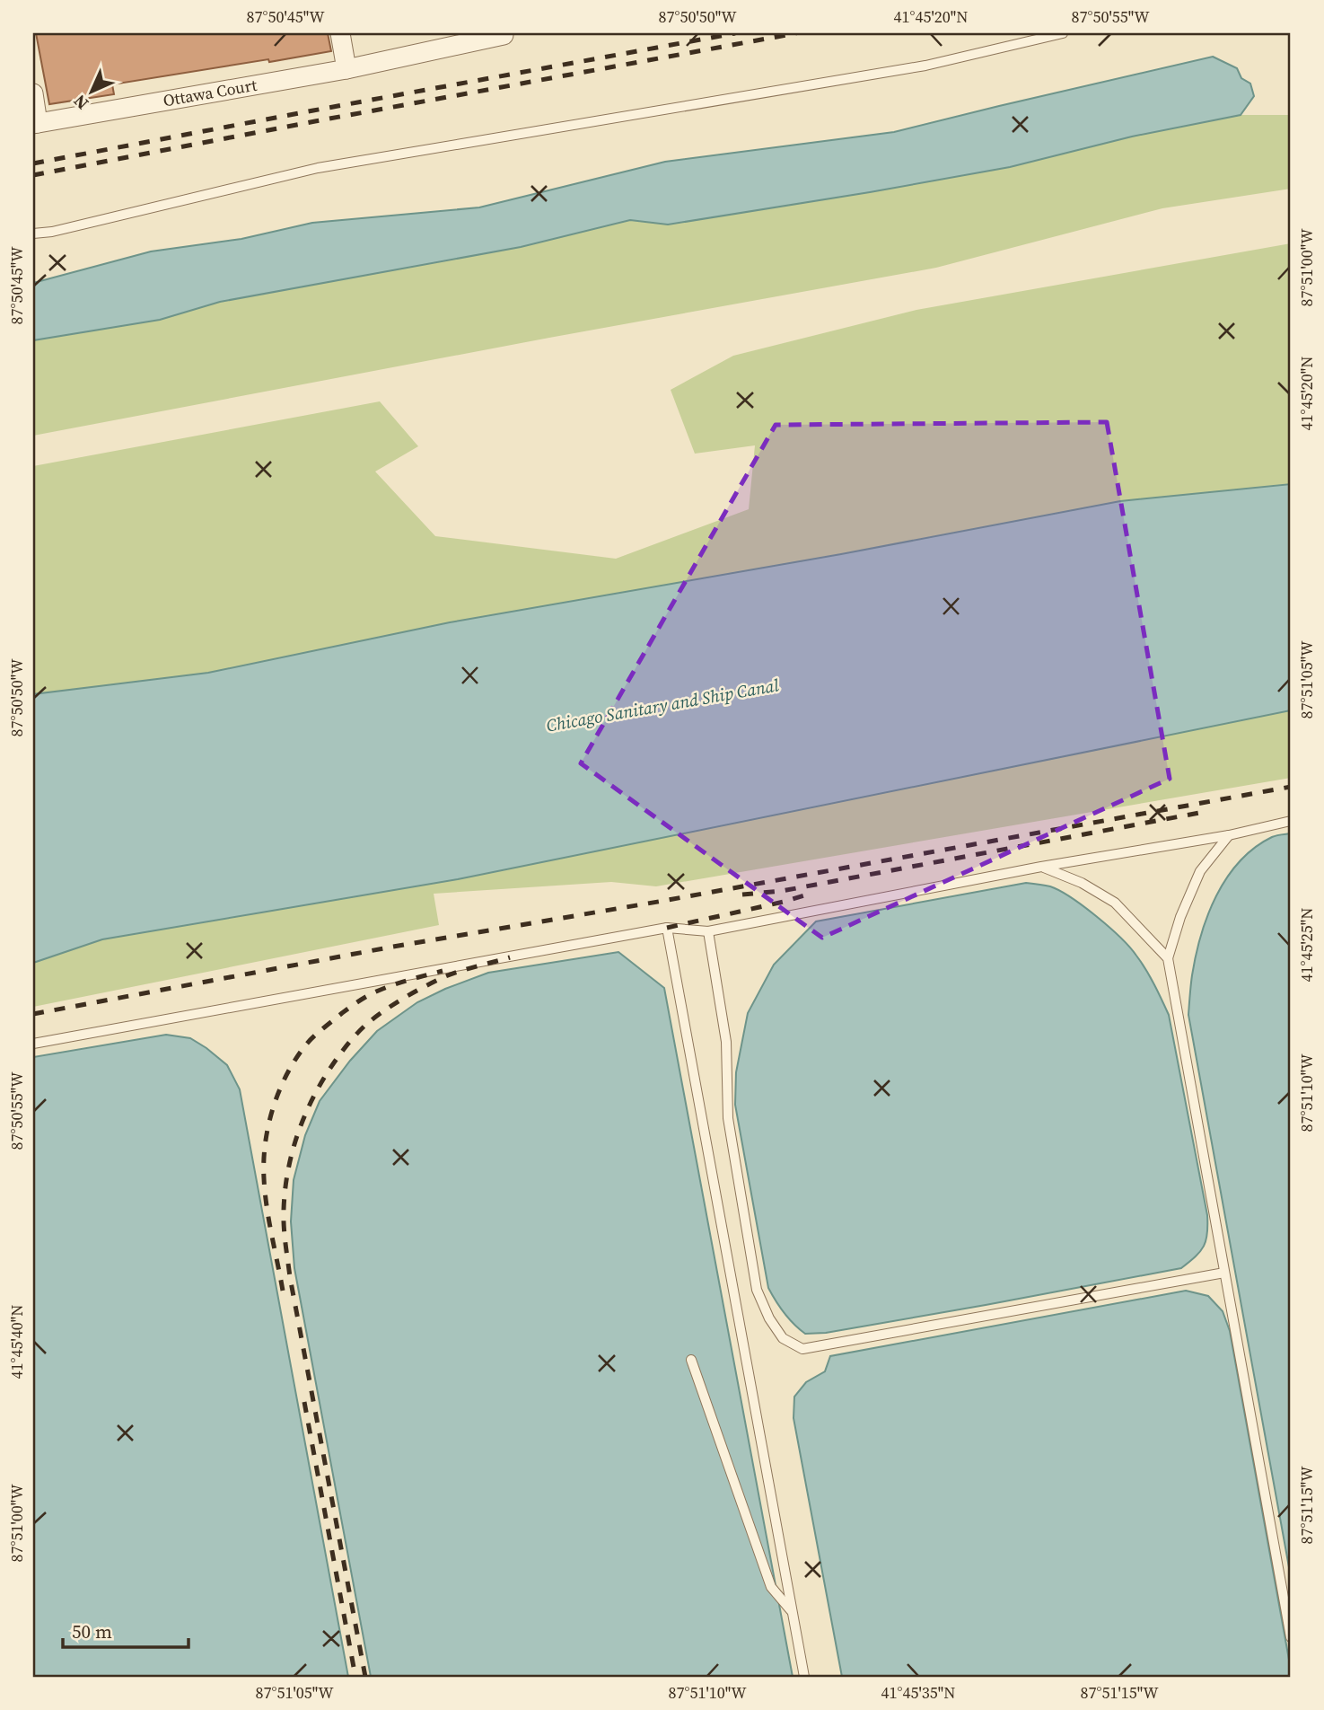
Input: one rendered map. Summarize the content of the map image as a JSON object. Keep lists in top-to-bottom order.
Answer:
{
  "streets": {
    "street": ["Ottawa Court"]
  },
  "water": ["Chicago Sanitary and Ship Canal"],
  "scale_bar": "50 m",
  "north": "bottom left",
  "coordinates": [
    "87°50'45\"W",
    "87°50'50\"W",
    "41°45'20\"N",
    "87°50'55\"W",
    "87°51'00\"W",
    "87°51'05\"W",
    "41°45'25\"N",
    "87°51'10\"W",
    "41°45'40\"N",
    "87°51'15\"W",
    "41°45'35\"N"
  ]
}
